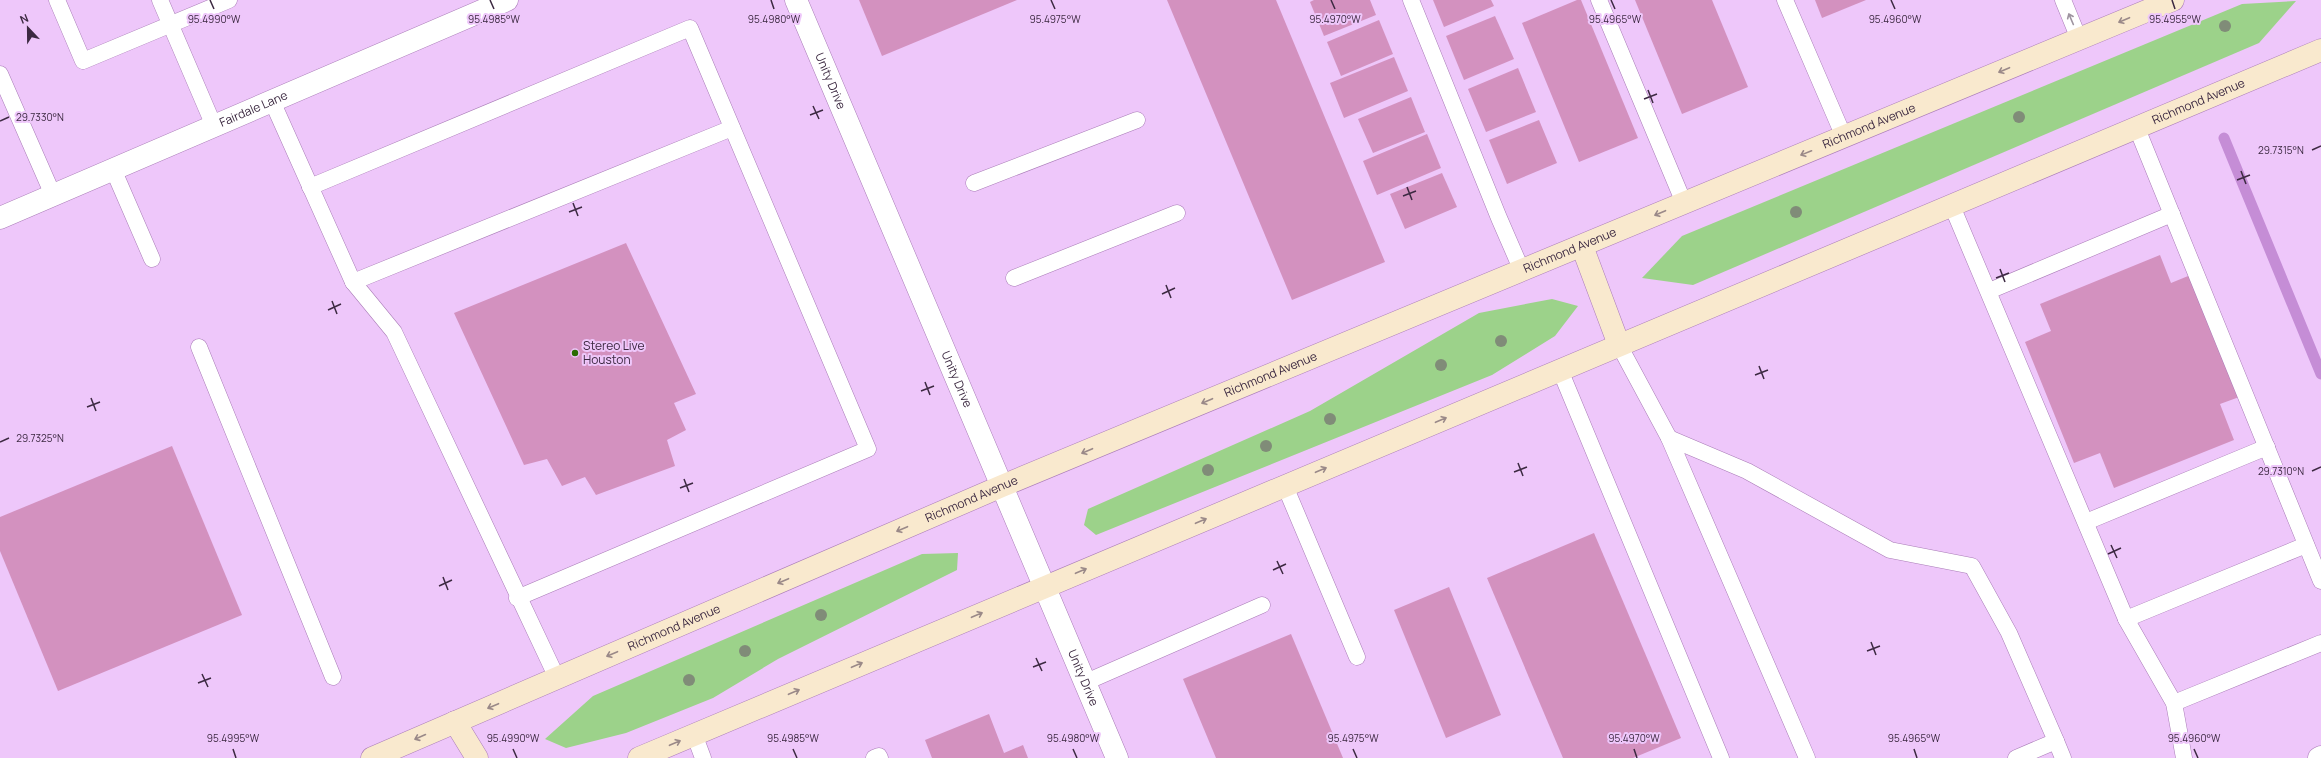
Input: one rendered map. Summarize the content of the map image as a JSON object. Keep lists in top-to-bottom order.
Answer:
{
  "streets": {
    "main road": ["Richmond Avenue"],
    "street": ["Unity Drive", "Fairdale Lane"]
  },
  "crossings": [
    ["Unity Drive", "Richmond Avenue"]
  ],
  "places": ["Stereo Live Houston"],
  "north": "top",
  "coordinates": [
    "95.4990°W",
    "95.4985°W",
    "95.4980°W",
    "95.4975°W",
    "95.4970°W",
    "95.4965°W",
    "95.4960°W",
    "95.4955°W",
    "29.7330°N",
    "29.7315°N",
    "29.7325°N",
    "29.7310°N",
    "95.4995°W"
  ]
}
